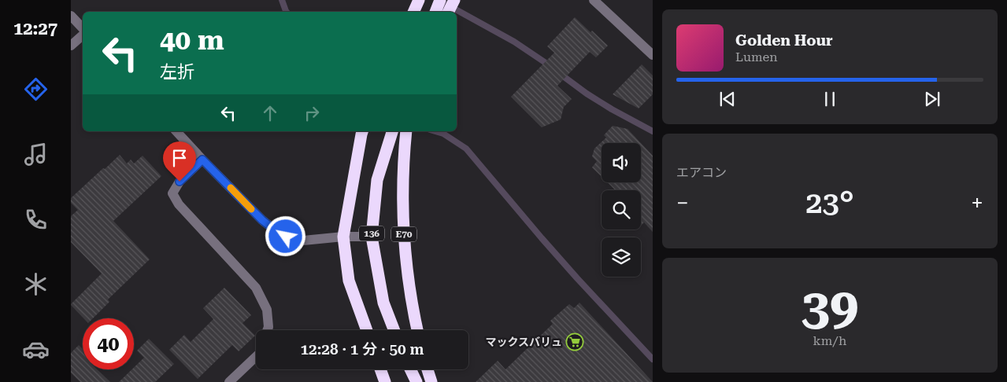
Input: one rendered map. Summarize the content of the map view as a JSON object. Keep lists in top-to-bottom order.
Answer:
{
  "streets": {
    "highway": ["136", "E70"]
  },
  "places": {
    "supermarket": ["マックスバリュ"]
  },
  "page": {
    "tabs": "12:27",
    "turn": ["40 m", "左折"],
    "song": ["Golden Hour", "Lumen"],
    "tile": [
      "エアコン",
      ["39", "km/h"]
    ],
    "heat": ["−", "23°", "+"],
    "limit": "40",
    "trip": "12:28 · 1 分 · 50 m"
  }
}
